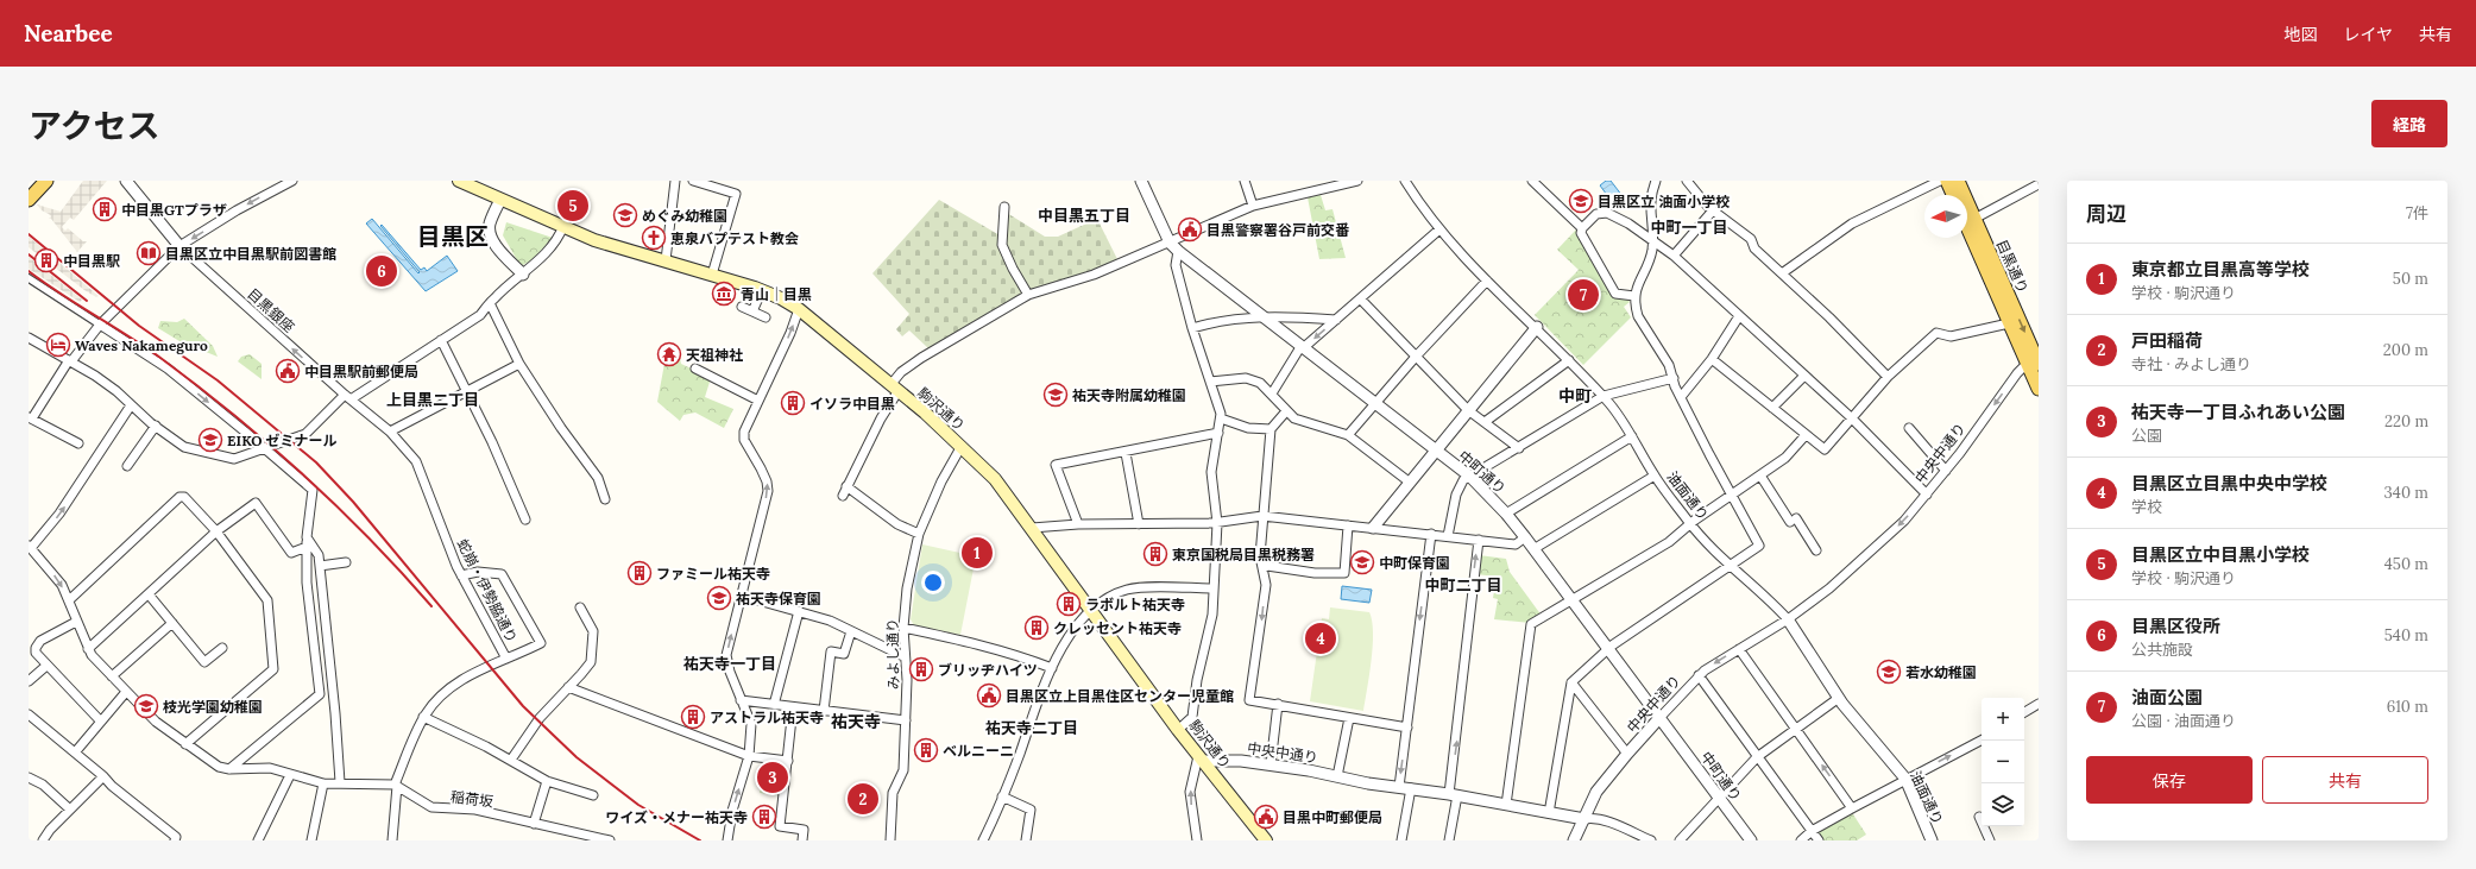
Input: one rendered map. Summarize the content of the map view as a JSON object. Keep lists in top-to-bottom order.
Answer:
{
  "streets": {
    "main road": ["目黒通り", "駒沢通り"],
    "street": [
      "目黒銀座",
      "中央中通り",
      "中町通り",
      "油面通り",
      "蛇崩・伊勢脇通り",
      "みよし通り",
      "稲荷坂"
    ]
  },
  "crossings": [
    ["目黒通り", "中央中通り"],
    ["目黒銀座", "蛇崩・伊勢脇通り"],
    ["駒沢通り", "中央中通り"],
    ["駒沢通り", "みよし通り"],
    ["中央中通り", "中町通り"],
    ["中央中通り", "油面通り"],
    ["蛇崩・伊勢脇通り", "稲荷坂"]
  ],
  "one_way": ["目黒銀座", "中央中通り"],
  "districts": [
    "中目黒五丁目",
    "中町一丁目",
    "目黒区",
    "中町",
    "上目黒二丁目",
    "中町二丁目",
    "祐天寺一丁目",
    "祐天寺",
    "祐天寺二丁目"
  ],
  "places": {
    "school or university": [
      "目黒区立 油面小学校",
      "めぐみ幼稚園",
      "祐天寺附属幼稚園",
      "EIKO ゼミナール",
      "中町保育園",
      "祐天寺保育園",
      "若水幼稚園",
      "枝光学園幼稚園"
    ],
    "building": [
      "中目黒GTプラザ",
      "中目黒駅",
      "イソラ中目黒",
      "東京国税局目黒税務署",
      "ファミール祐天寺",
      "ラボルト祐天寺",
      "クレッセント祐天寺",
      "ブリッヂハイツ",
      "アストラル祐天寺",
      "ベルニーニ",
      "ワイズ・メナー祐天寺"
    ],
    "public building": [
      "目黒警察署谷戸前交番",
      "中目黒駅前郵便局",
      "目黒区立上目黒住区センター児童館",
      "目黒中町郵便局"
    ],
    "church": ["恵泉バプテスト教会"],
    "library": ["目黒区立中目黒駅前図書館"],
    "museum": ["青山｜目黒"],
    "hotel": ["Waves Nakameguro"],
    "temple": ["天祖神社"]
  },
  "north": "left",
  "page": {
    "header": "Nearbee",
    "nav": ["地図", "レイヤ", "共有"],
    "title": "アクセス",
    "buttons": [
      "経路",
      ["保存", "共有"]
    ],
    "heading": ["周辺", "7件"],
    "pins": [
      "5",
      "6",
      "7",
      "1",
      "4",
      "3",
      "2"
    ],
    "list": [
      {
        "mark": "1",
        "name": "東京都立目黒高等学校",
        "note": "学校 · 駒沢通り",
        "value": "50 m"
      },
      {
        "mark": "2",
        "name": "戸田稲荷",
        "note": "寺社 · みよし通り",
        "value": "200 m"
      },
      {
        "mark": "3",
        "name": "祐天寺一丁目ふれあい公園",
        "note": "公園",
        "value": "220 m"
      },
      {
        "mark": "4",
        "name": "目黒区立目黒中央中学校",
        "note": "学校",
        "value": "340 m"
      },
      {
        "mark": "5",
        "name": "目黒区立中目黒小学校",
        "note": "学校 · 駒沢通り",
        "value": "450 m"
      },
      {
        "mark": "6",
        "name": "目黒区役所",
        "note": "公共施設",
        "value": "540 m"
      },
      {
        "mark": "7",
        "name": "油面公園",
        "note": "公園 · 油面通り",
        "value": "610 m"
      }
    ],
    "map_buttons": ["+", "−"]
  }
}
